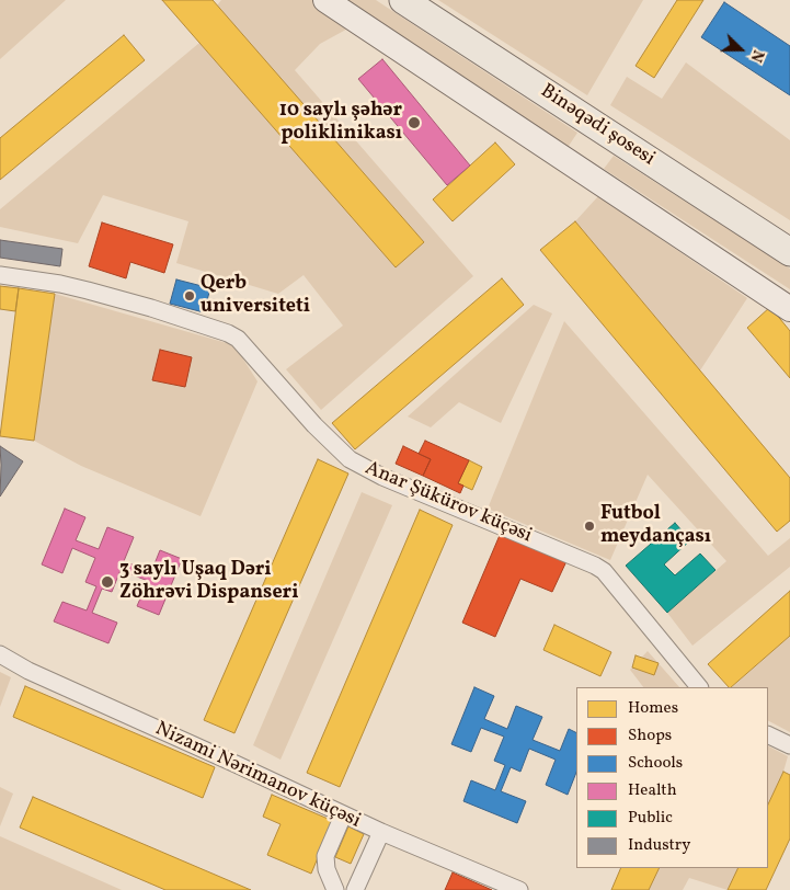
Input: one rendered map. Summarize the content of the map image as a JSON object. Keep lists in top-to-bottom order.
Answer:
{
  "streets": {
    "main road": ["Binəqədi şosesi"],
    "street": ["Anar Şükürov küçəsi", "Nizami Nərimanov küçəsi"]
  },
  "places": [
    "10 saylı şəhər poliklinikası",
    "Qerb universiteti",
    "Futbol meydançası",
    "3 saylı Uşaq Dəri Zöhrəvi Dispanseri"
  ],
  "legend": [
    "Homes",
    "Shops",
    "Schools",
    "Health",
    "Public",
    "Industry"
  ],
  "north": "right"
}
